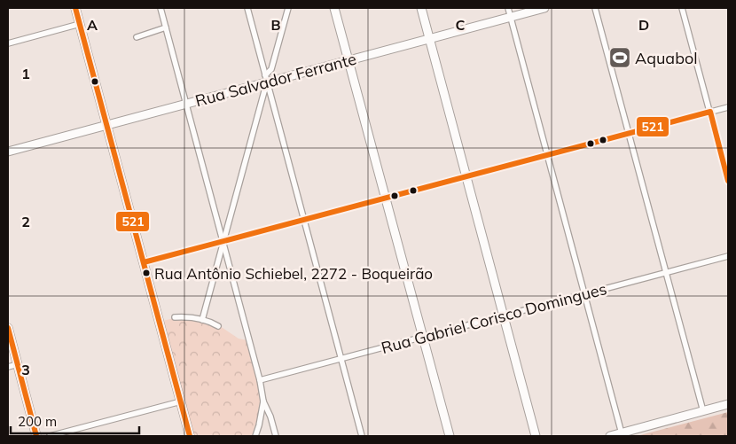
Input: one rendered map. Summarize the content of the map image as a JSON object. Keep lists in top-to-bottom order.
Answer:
{
  "streets": {
    "main road": ["Rua Salvador Ferrante"],
    "street": ["Rua Gabriel Corisco Domingues"]
  },
  "places": {
    "sports": ["Aquabol"],
    "other": ["Rua Antônio Schiebel, 2272 - Boqueirão"]
  },
  "lines": ["transit line 521"],
  "scale_bar": "200 m",
  "grid": {
    "columns": [
      "A",
      "B",
      "C",
      "D"
    ],
    "rows": ["1", "2", "3"]
  }
}
